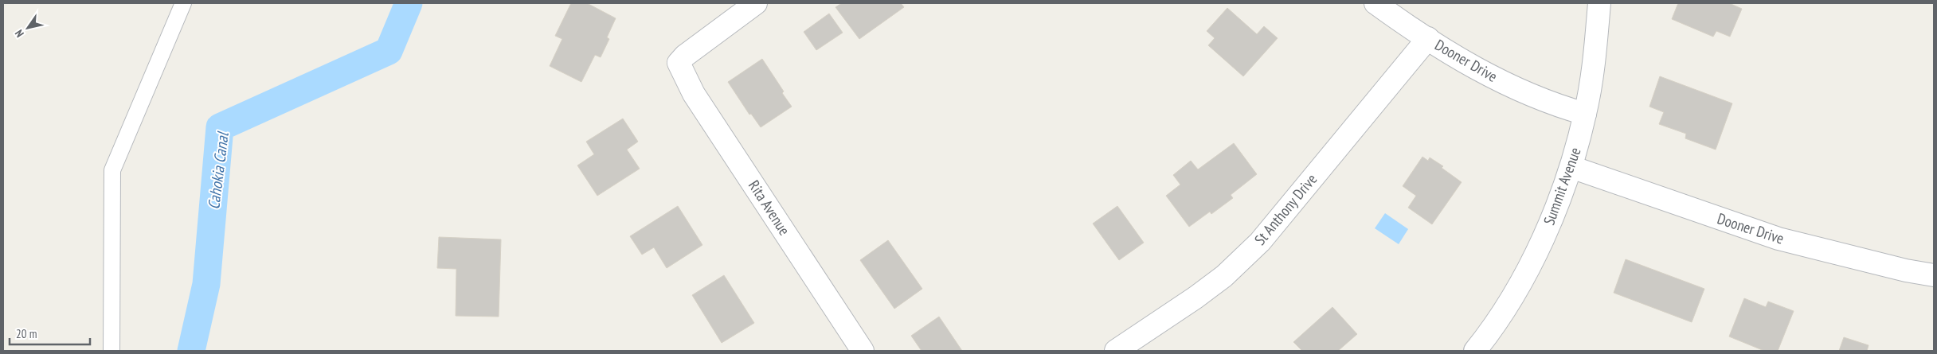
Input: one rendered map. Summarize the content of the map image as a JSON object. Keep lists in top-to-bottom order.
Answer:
{
  "streets": {
    "street": [
      "Dooner Drive",
      "Summit Avenue",
      "Rita Avenue",
      "St Anthony Drive"
    ]
  },
  "crossings": [
    ["Dooner Drive", "Summit Avenue"],
    ["Dooner Drive", "St Anthony Drive"]
  ],
  "water": ["Cahokia Canal"],
  "scale_bar": "20 m",
  "north": "bottom left"
}
